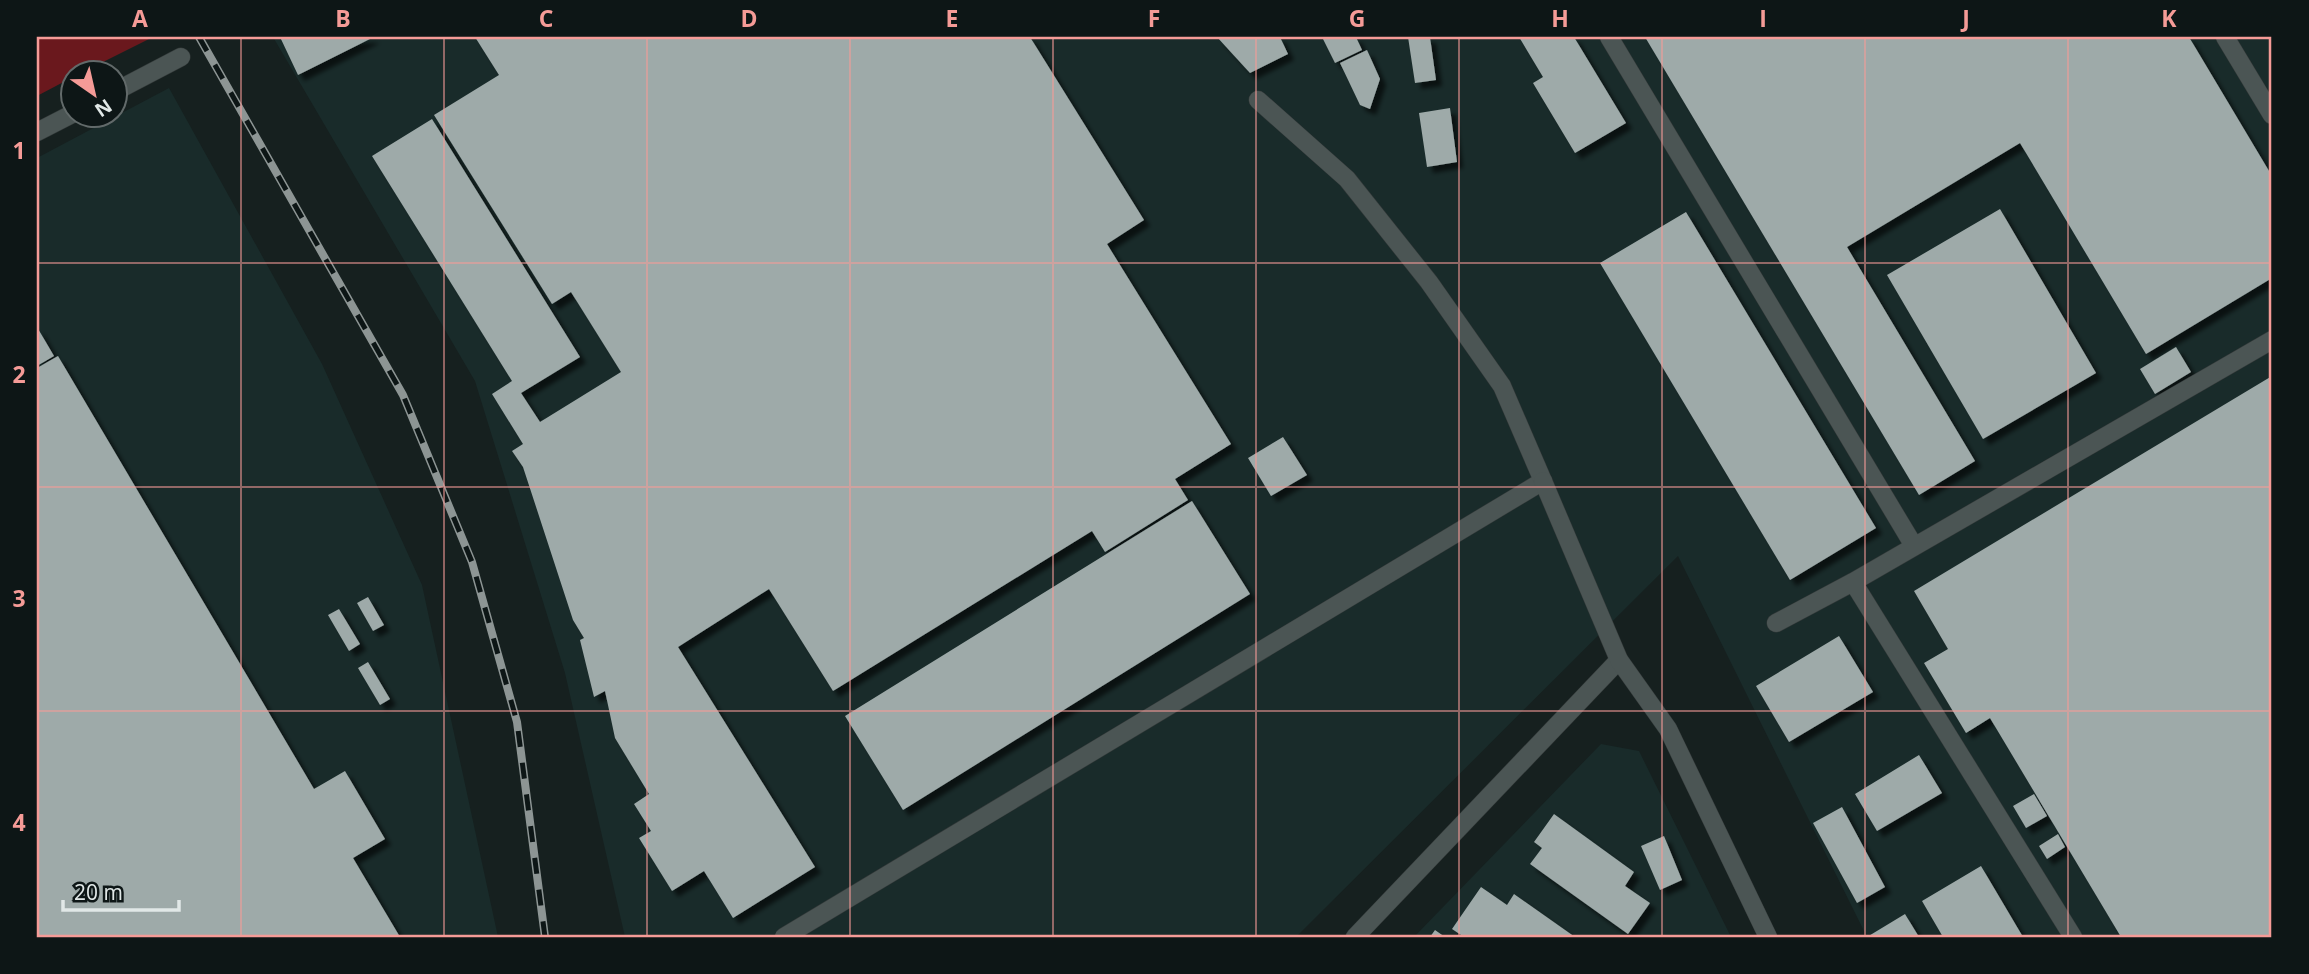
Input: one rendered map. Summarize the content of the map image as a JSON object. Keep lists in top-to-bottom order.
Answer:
{
  "scale_bar": "20 m",
  "north": "bottom right",
  "grid": {
    "columns": [
      "A",
      "B",
      "C",
      "D",
      "E",
      "F",
      "G",
      "H",
      "I",
      "J",
      "K"
    ],
    "rows": [
      "1",
      "2",
      "3",
      "4"
    ]
  }
}
